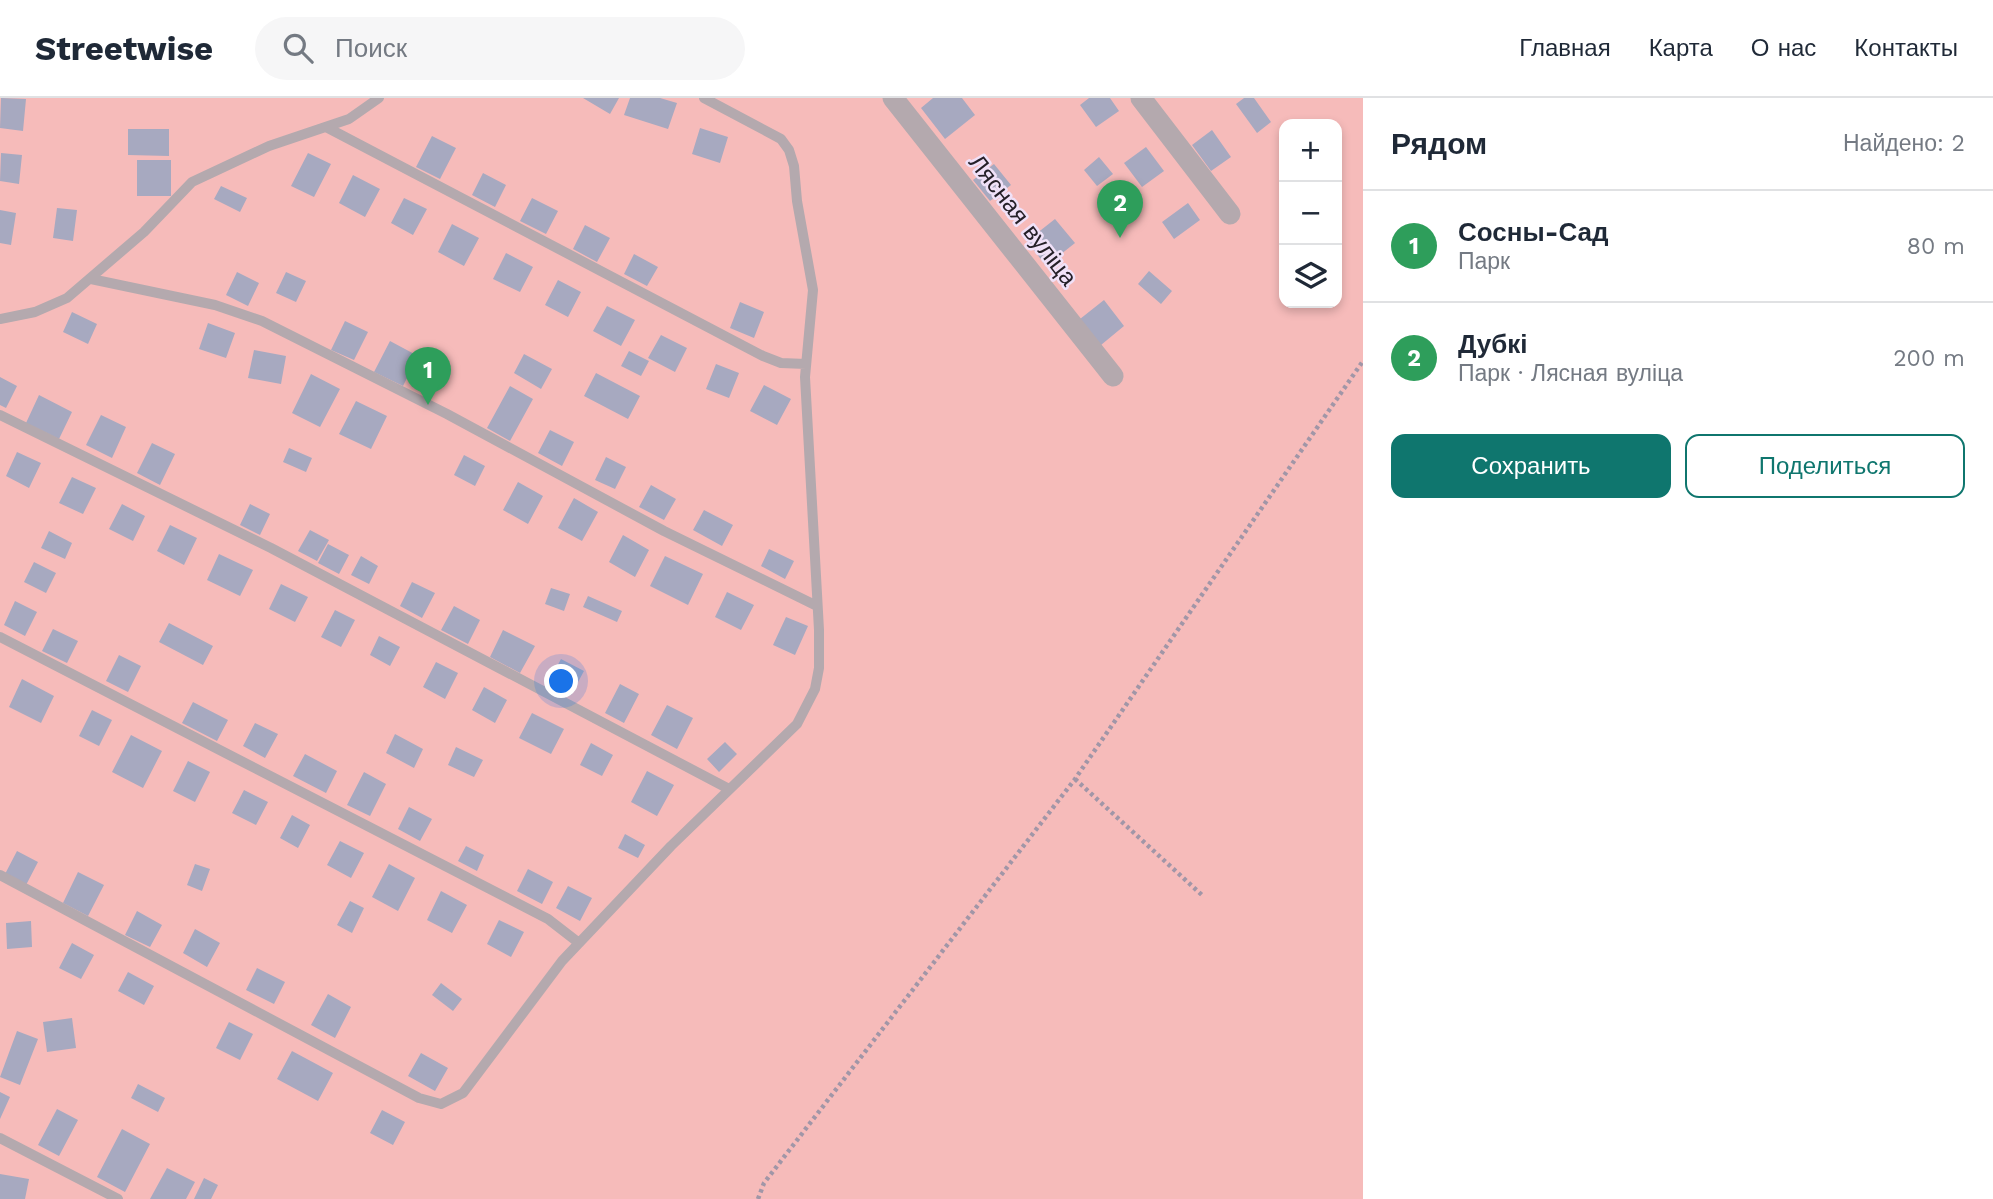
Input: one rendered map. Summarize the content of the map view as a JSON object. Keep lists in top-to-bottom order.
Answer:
{
  "streets": {
    "street": ["Лясная вуліца"]
  },
  "page": {
    "header": "Streetwise",
    "search": "Поиск",
    "nav": [
      "Главная",
      "Карта",
      "О нас",
      "Контакты"
    ],
    "heading": ["Рядом", "Найдено: 2"],
    "map_buttons": ["+", "−"],
    "pins": ["2", "1"],
    "list": [
      {
        "mark": "1",
        "name": "Сосны-Сад",
        "note": "Парк",
        "value": "80 m"
      },
      {
        "mark": "2",
        "name": "Дубкі",
        "note": "Парк · Лясная вуліца",
        "value": "200 m"
      }
    ],
    "buttons": ["Сохранить", "Поделиться"]
  }
}
